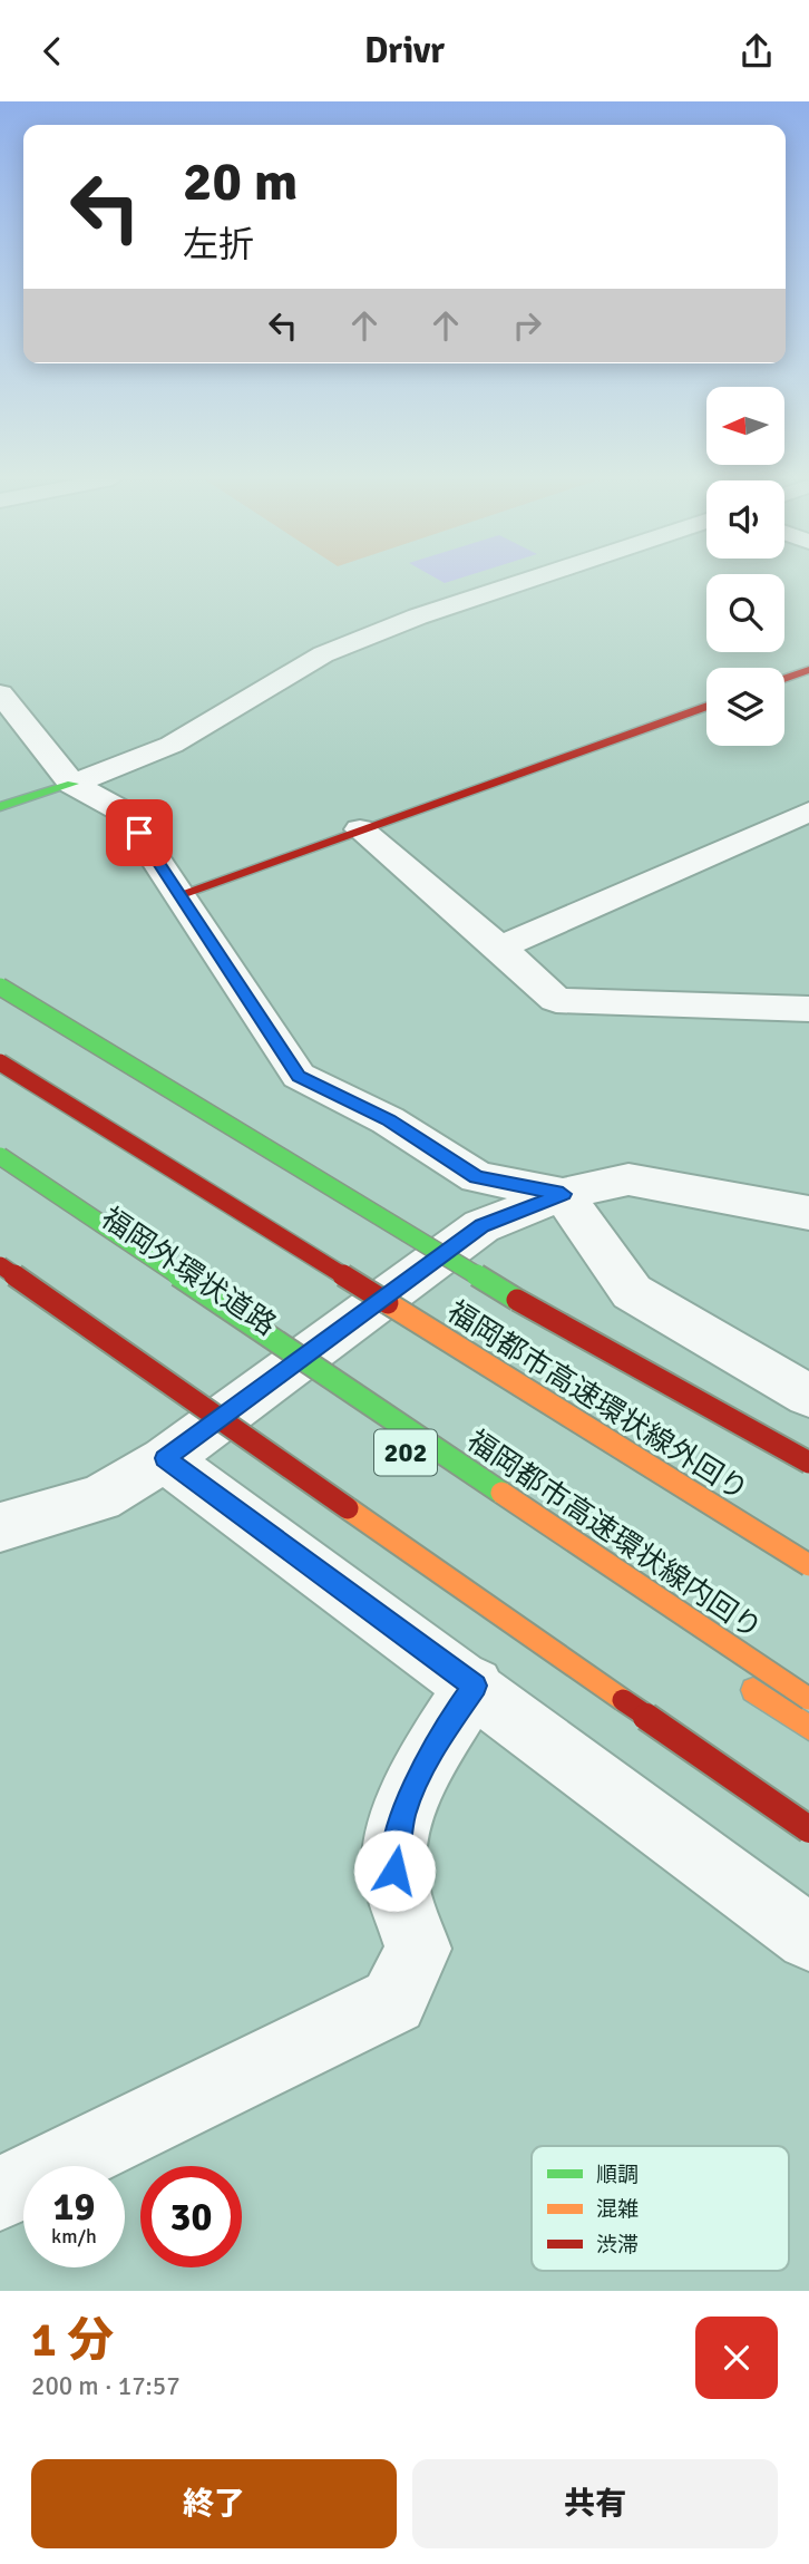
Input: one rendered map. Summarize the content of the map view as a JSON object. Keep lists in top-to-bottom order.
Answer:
{
  "streets": {
    "main road": ["福岡外環状道路", "福岡都市高速環状線外回り", "福岡都市高速環状線内回り"]
  },
  "legend": ["順調", "混雑", "渋滞"],
  "north": "left",
  "page": {
    "header": "Drivr",
    "turn": ["20 m", "左折"],
    "speed": "19 km/h",
    "limit": "30",
    "heading": ["1 分", "200 m · 17:57"],
    "buttons": ["終了", "共有"]
  }
}
